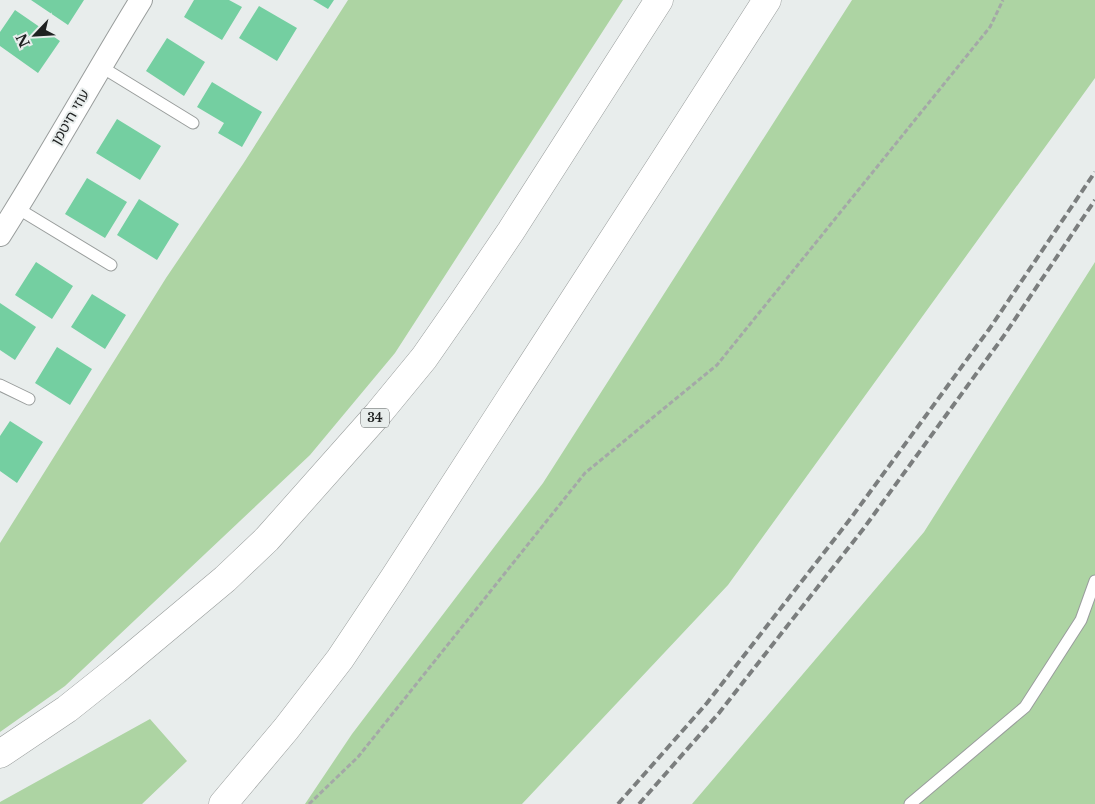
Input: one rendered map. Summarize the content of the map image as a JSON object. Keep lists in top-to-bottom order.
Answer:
{
  "streets": {
    "highway": ["34"],
    "street": ["עוזי חיטמן"]
  },
  "north": "bottom left"
}
